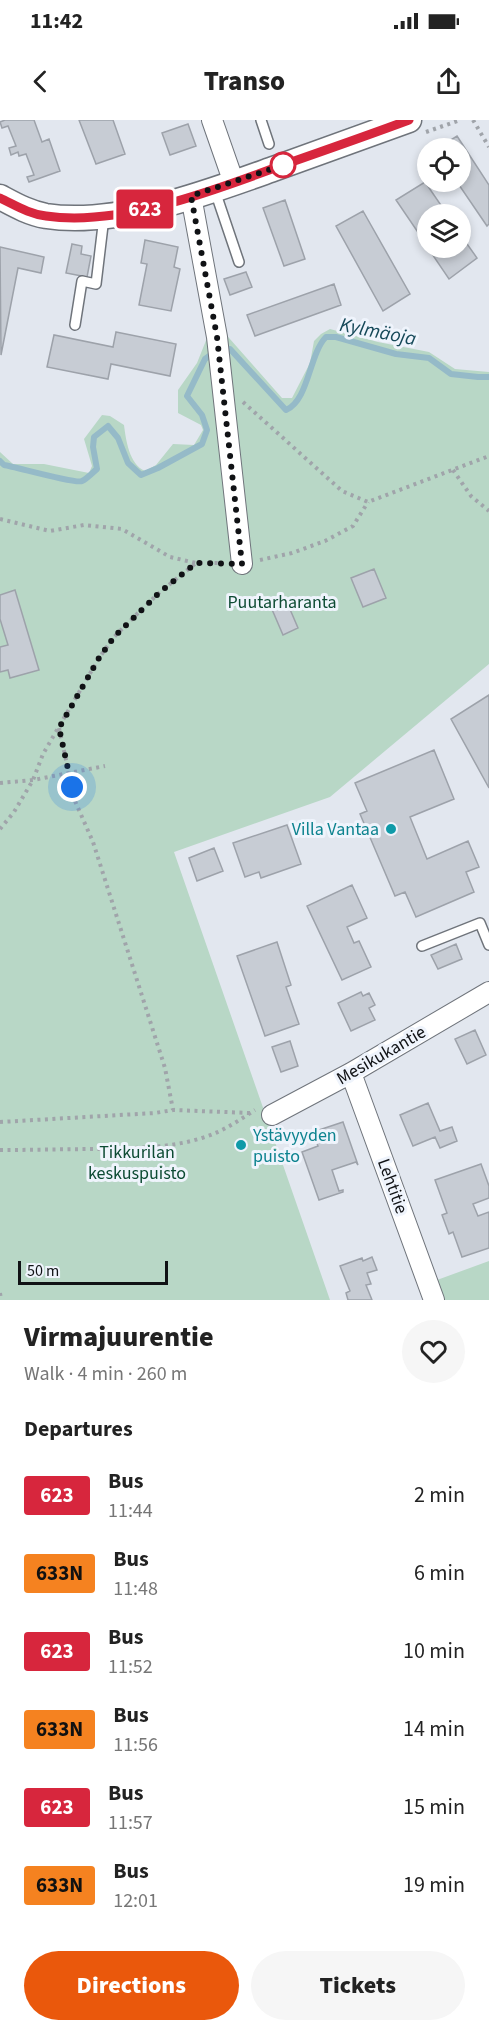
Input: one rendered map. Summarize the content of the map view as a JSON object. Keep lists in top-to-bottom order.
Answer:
{
  "streets": {
    "street": ["Mesikukantie", "Lehtitie"]
  },
  "crossings": [
    ["Mesikukantie", "Lehtitie"]
  ],
  "water": ["Kylmäoja"],
  "parks": ["Puutarharanta", "Tikkurilan keskuspuisto"],
  "places": ["Villa Vantaa", "Ystävyyden puisto"],
  "lines": ["bus line 623"],
  "scale_bar": "50 m",
  "page": {
    "status": "11:42",
    "header": "Transo",
    "on_map": "623",
    "scale": "50 m",
    "heading": [
      ["Virmajuurentie", "Walk · 4 min · 260 m"],
      "Departures"
    ],
    "list": [
      {
        "mark": "623",
        "name": "Bus",
        "note": "11:44",
        "value": "2 min"
      },
      {
        "mark": "633N",
        "name": "Bus",
        "note": "11:48",
        "value": "6 min"
      },
      {
        "mark": "623",
        "name": "Bus",
        "note": "11:52",
        "value": "10 min"
      },
      {
        "mark": "633N",
        "name": "Bus",
        "note": "11:56",
        "value": "14 min"
      },
      {
        "mark": "623",
        "name": "Bus",
        "note": "11:57",
        "value": "15 min"
      },
      {
        "mark": "633N",
        "name": "Bus",
        "note": "12:01",
        "value": "19 min"
      }
    ],
    "buttons": ["Directions", "Tickets"]
  }
}
